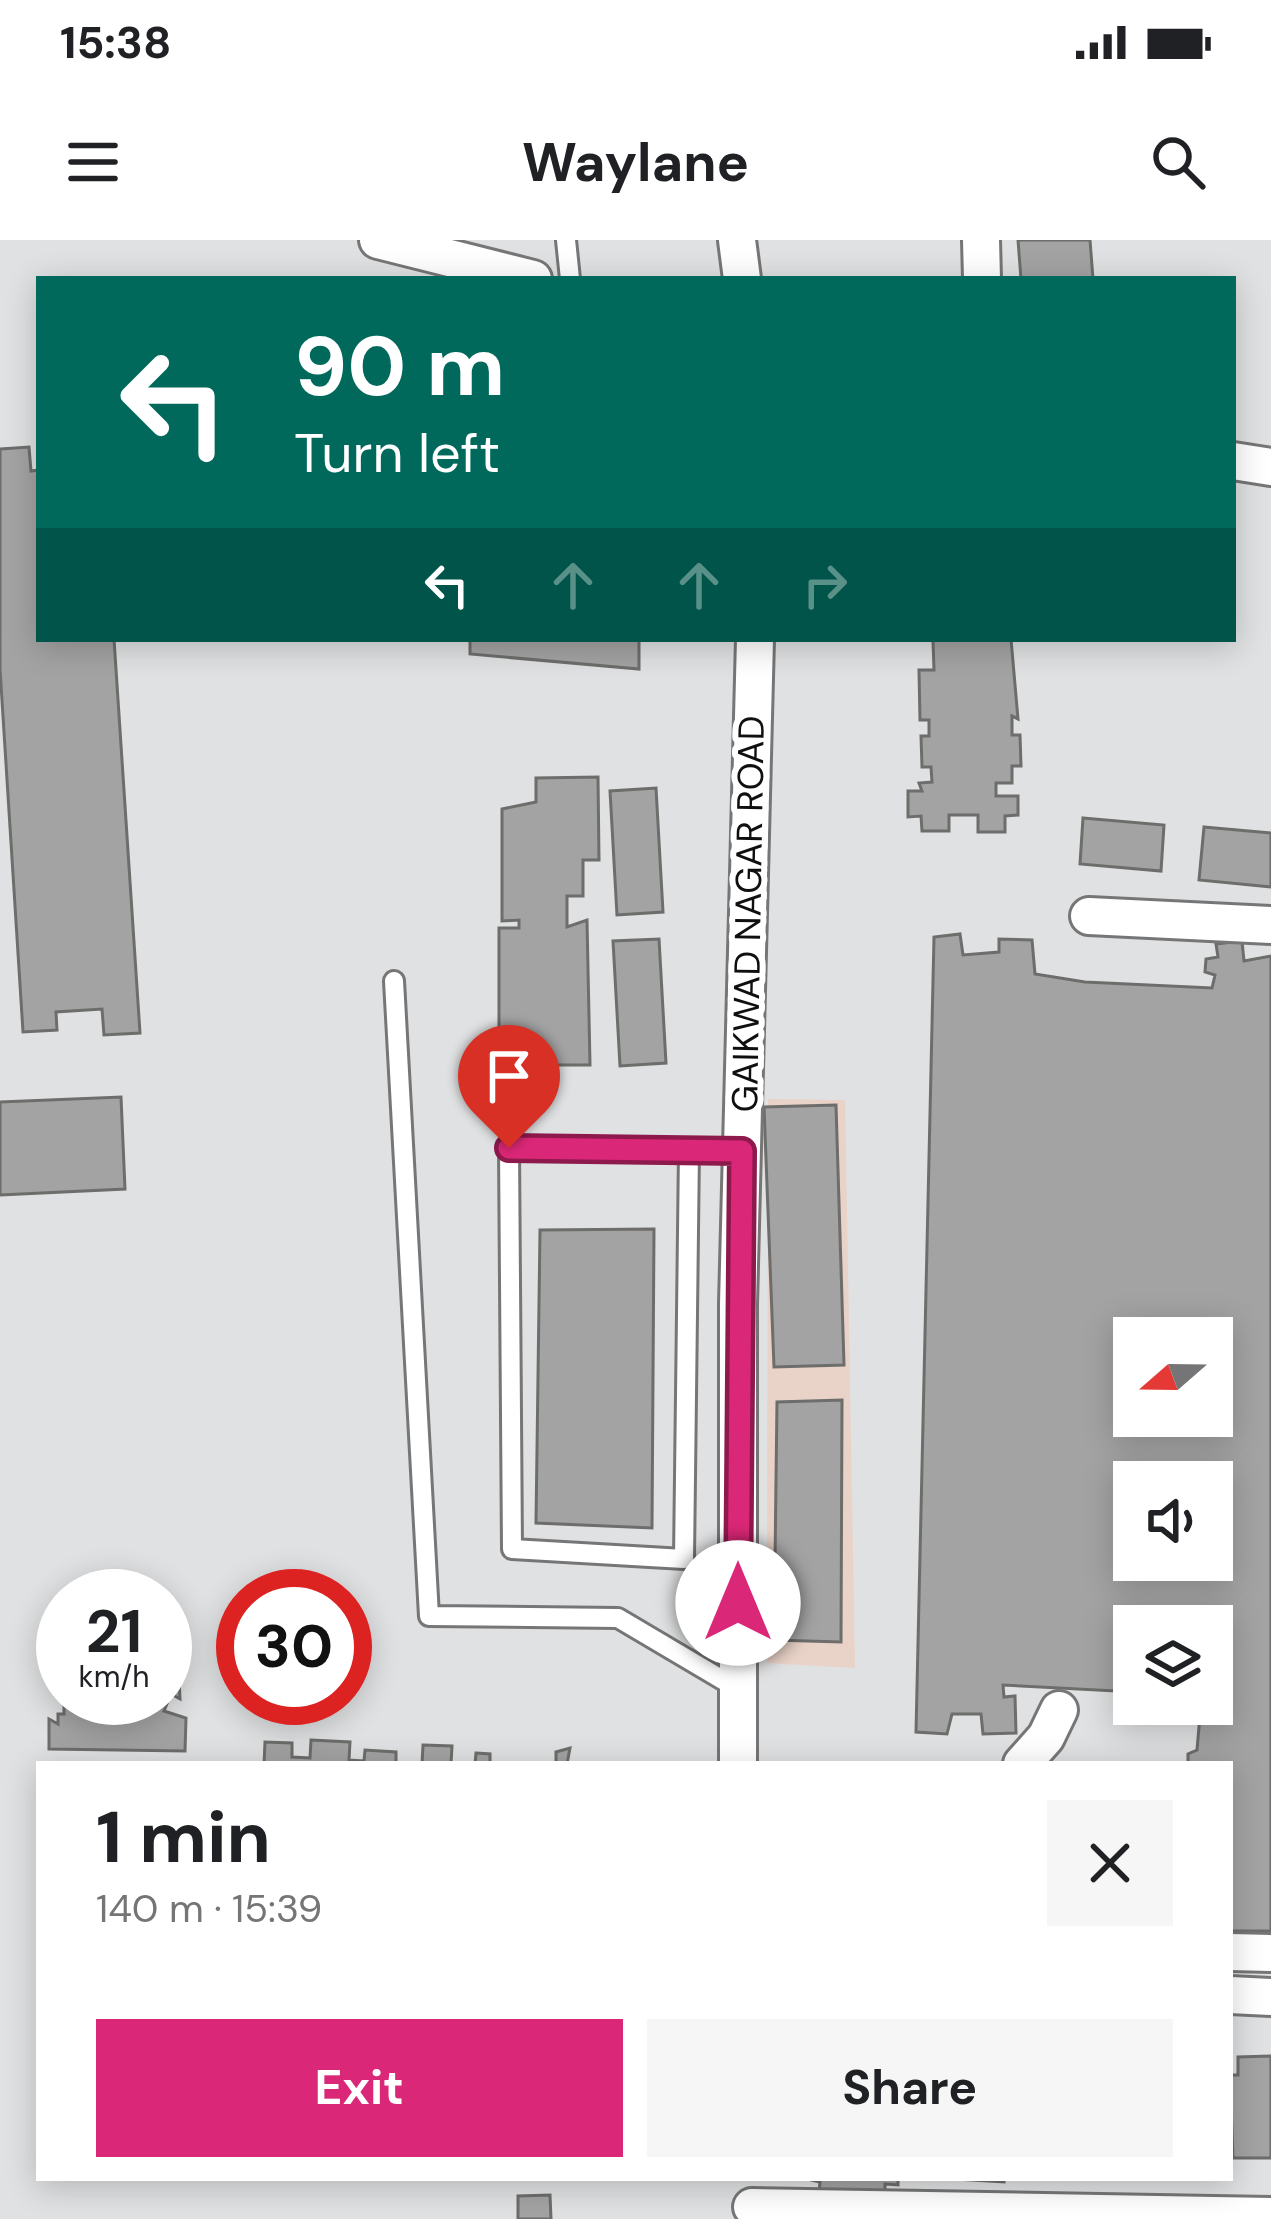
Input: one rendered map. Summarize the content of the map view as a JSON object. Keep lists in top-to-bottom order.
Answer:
{
  "streets": {
    "street": ["GAIKWAD NAGAR ROAD"]
  },
  "north": "left",
  "page": {
    "status": "15:38",
    "header": "Waylane",
    "turn": ["90 m", "Turn left"],
    "speed": "21 km/h",
    "limit": "30",
    "heading": ["1 min", "140 m · 15:39"],
    "buttons": ["Exit", "Share"]
  }
}
